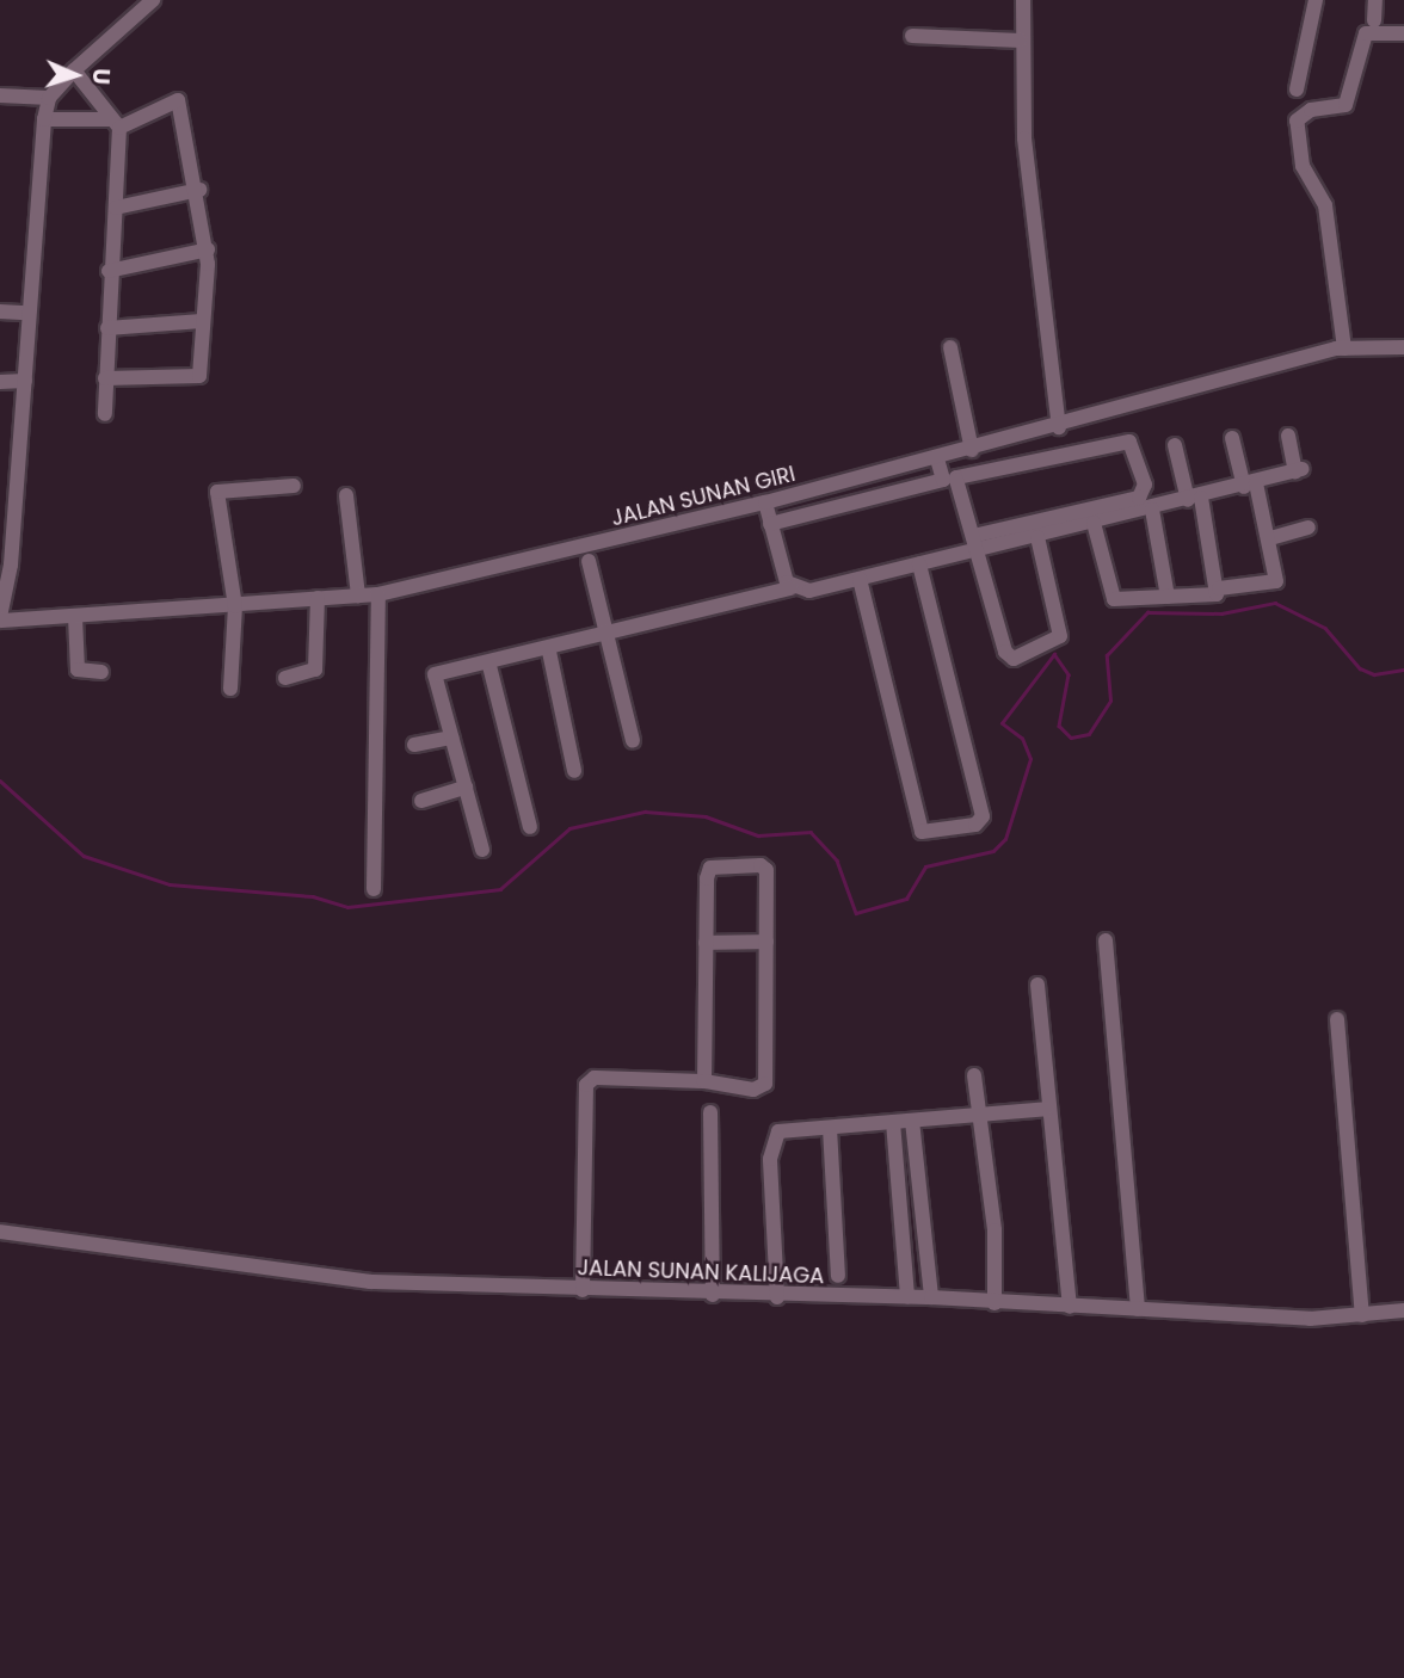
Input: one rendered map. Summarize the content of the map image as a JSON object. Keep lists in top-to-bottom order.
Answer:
{
  "streets": {
    "street": ["JALAN SUNAN GIRI", "JALAN SUNAN KALIJAGA"]
  },
  "north": "right"
}
